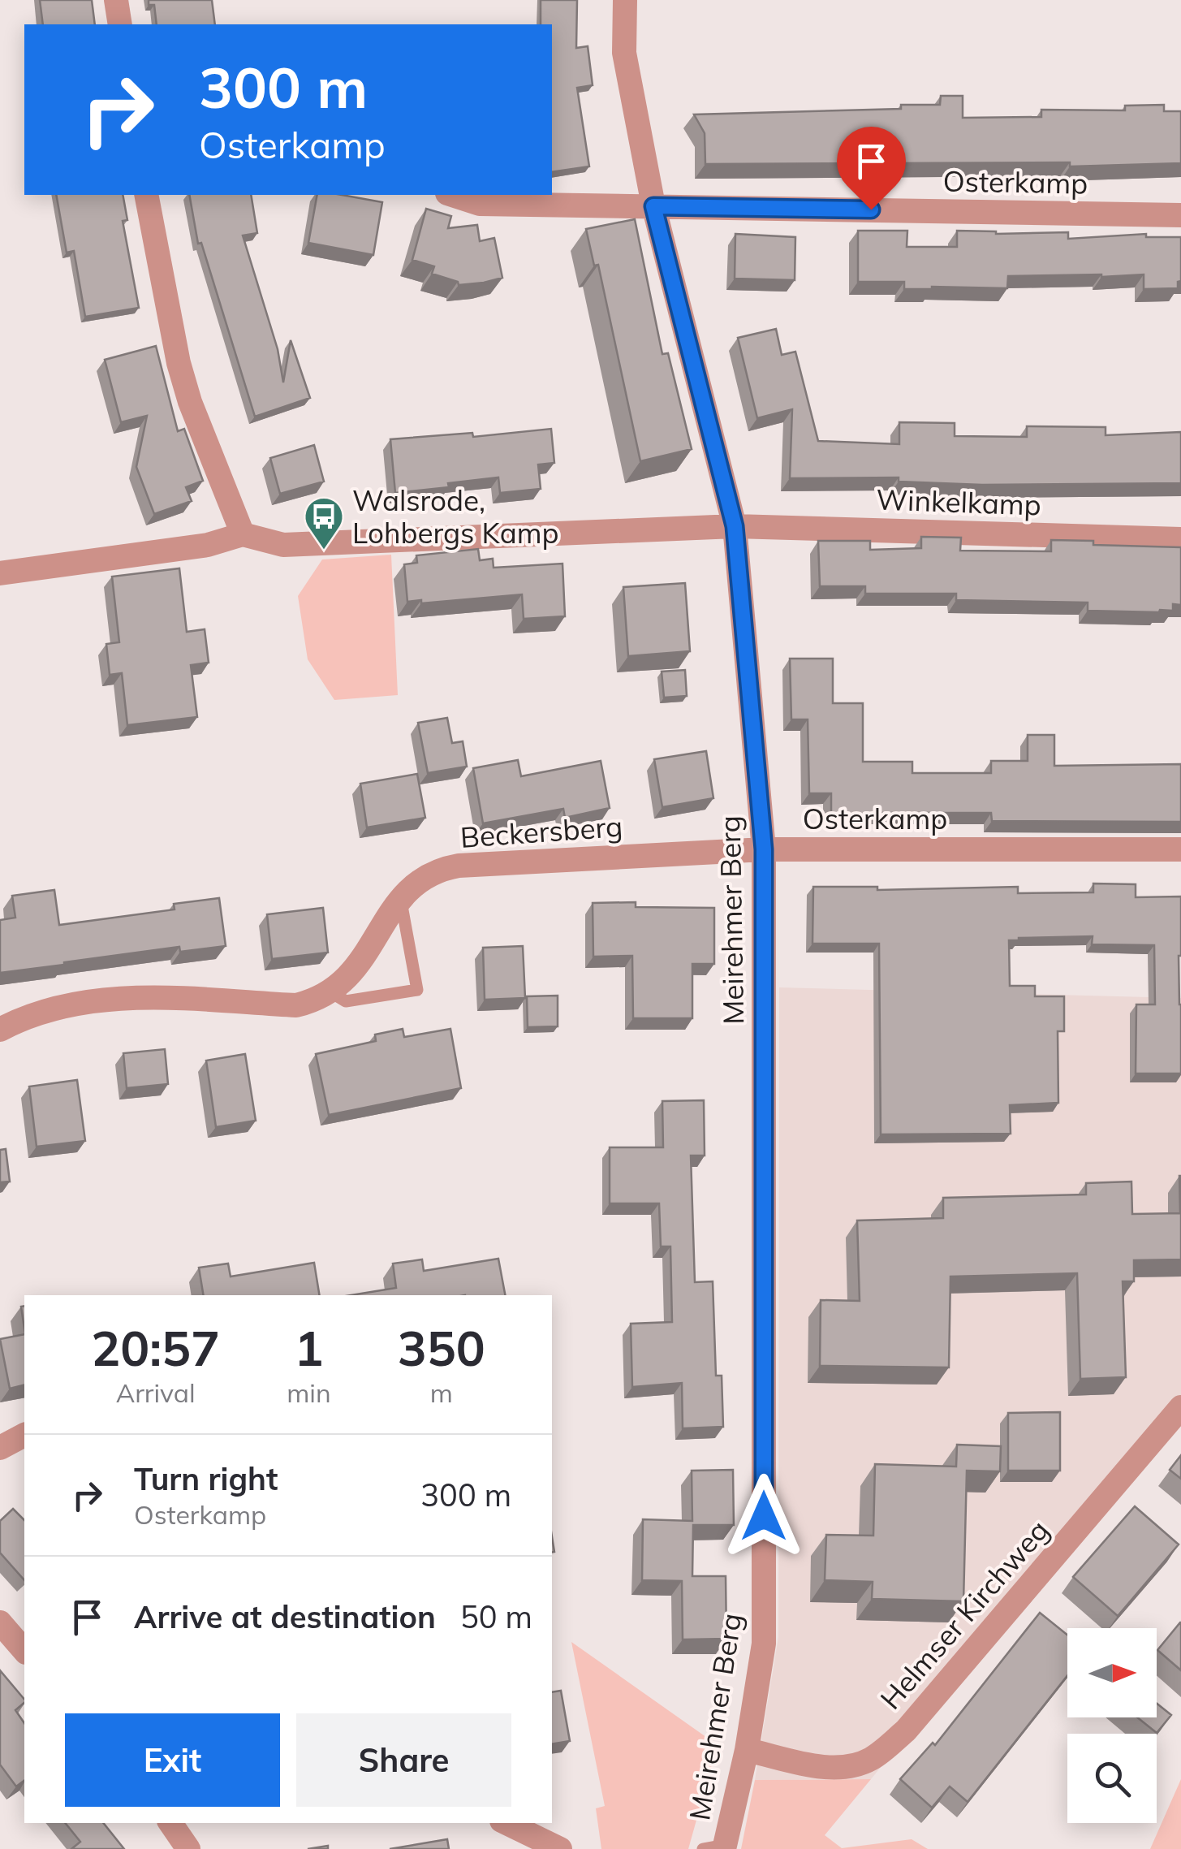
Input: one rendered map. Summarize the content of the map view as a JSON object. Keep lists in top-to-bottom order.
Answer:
{
  "streets": {
    "street": [
      "Osterkamp",
      "Winkelkamp",
      "Beckersberg",
      "Meirehmer Berg",
      "Helmser Kirchweg"
    ]
  },
  "crossings": [
    ["Osterkamp", "Beckersberg"],
    ["Osterkamp", "Meirehmer Berg"],
    ["Winkelkamp", "Meirehmer Berg"],
    ["Beckersberg", "Meirehmer Berg"],
    ["Meirehmer Berg", "Helmser Kirchweg"]
  ],
  "places": {
    "bus stop": ["Walsrode, Lohbergs Kamp"]
  },
  "north": "right",
  "page": {
    "turn": ["300 m", "Osterkamp"],
    "eta": [
      "20:57",
      "Arrival",
      "1",
      "min",
      "350",
      "m"
    ],
    "list": [
      {
        "name": "Turn right",
        "note": "Osterkamp",
        "value": "300 m"
      },
      {
        "name": "Arrive at destination",
        "value": "50 m"
      }
    ],
    "buttons": ["Exit", "Share"]
  }
}
